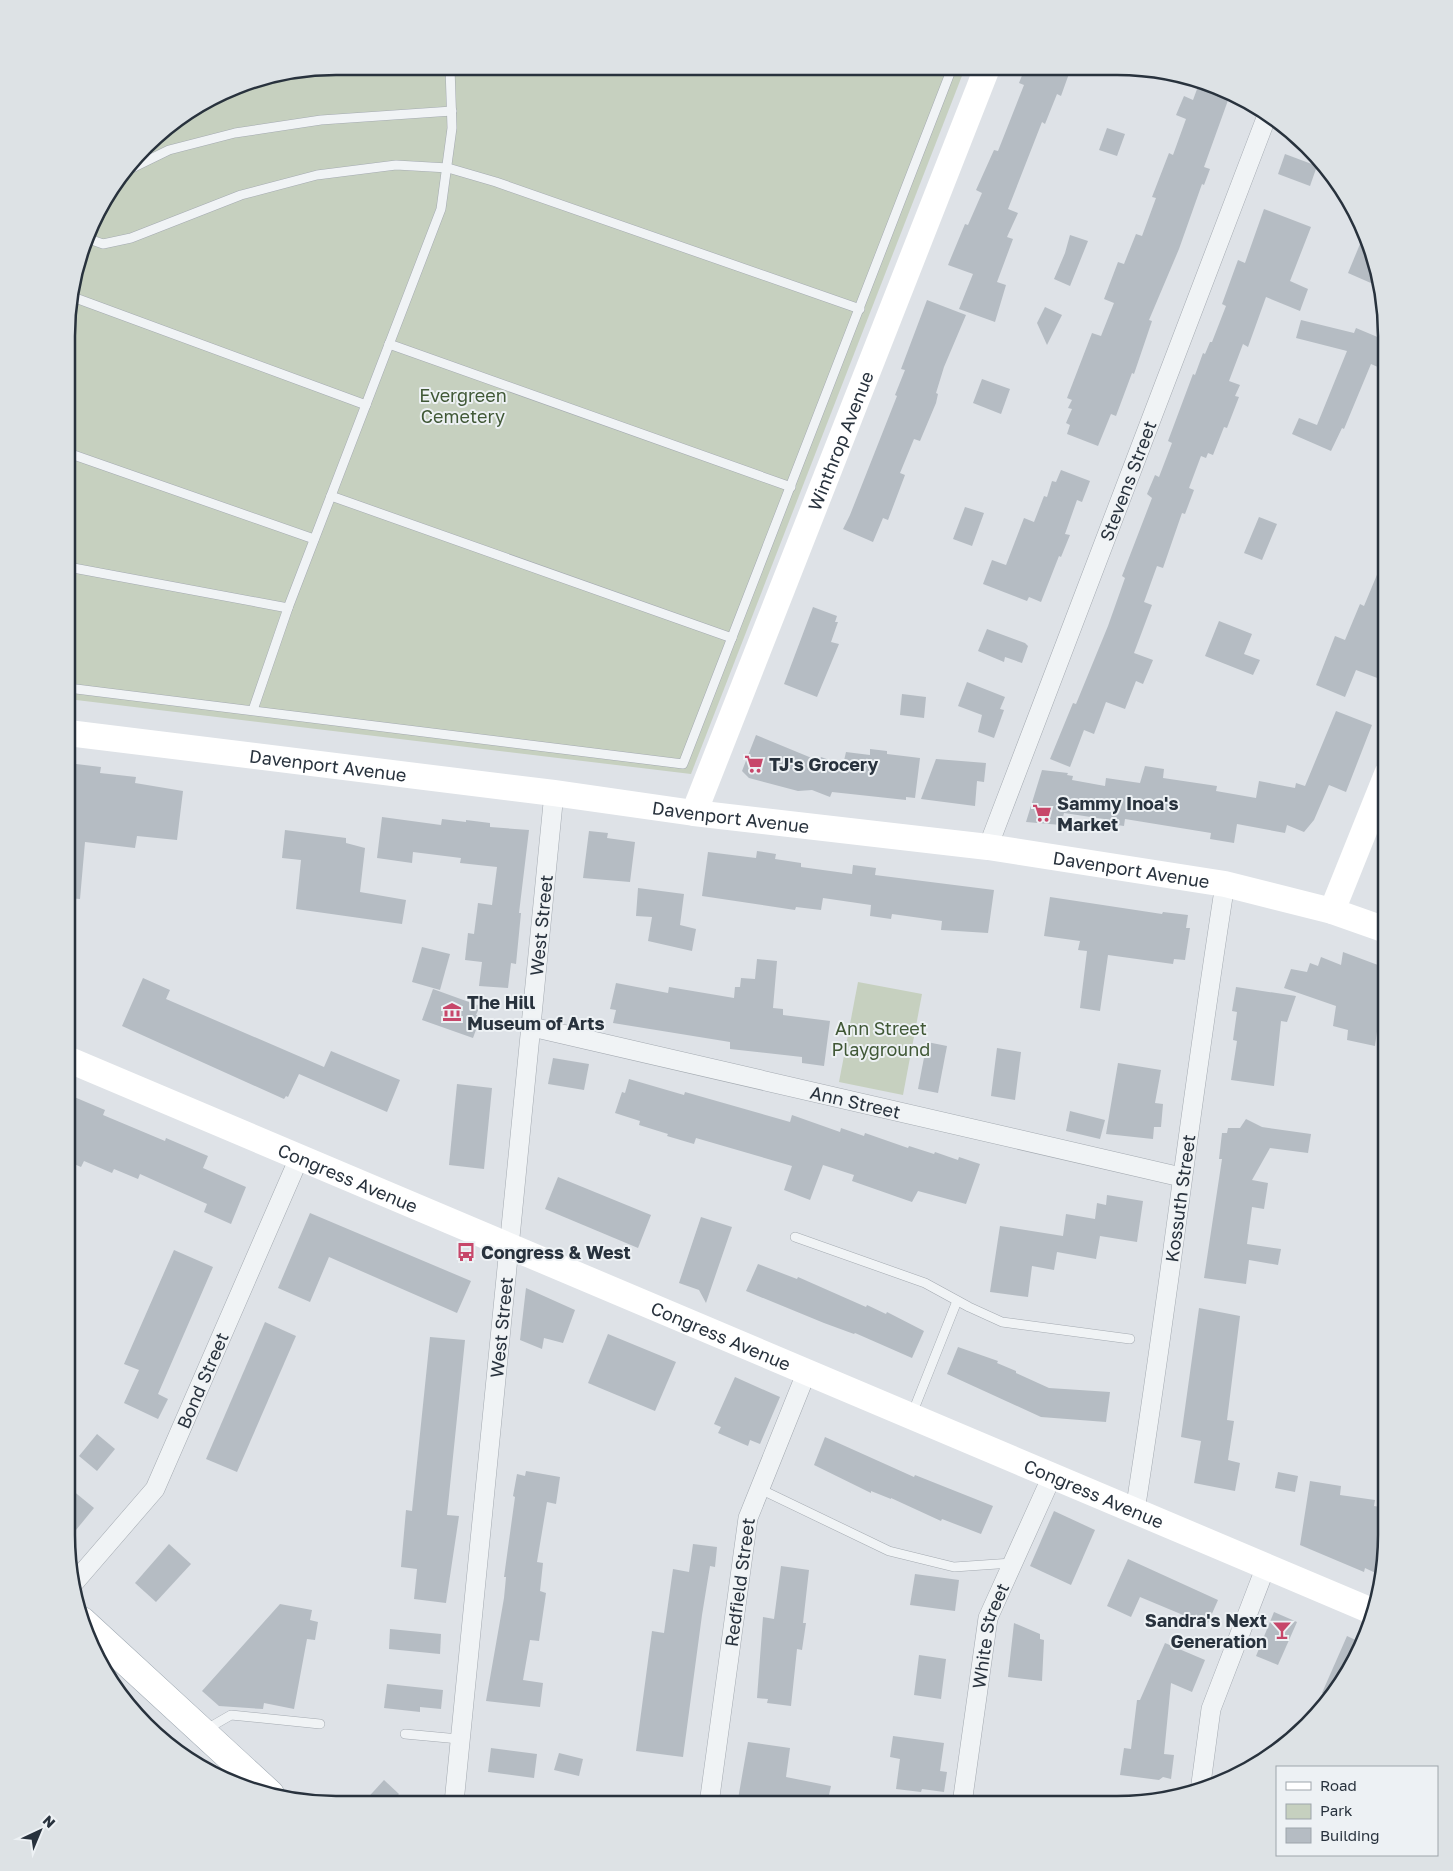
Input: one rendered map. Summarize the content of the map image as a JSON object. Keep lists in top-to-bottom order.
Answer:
{
  "streets": {
    "main road": ["Winthrop Avenue", "Davenport Avenue", "Congress Avenue"],
    "street": [
      "Stevens Street",
      "West Street",
      "Ann Street",
      "Kossuth Street",
      "Bond Street",
      "Redfield Street",
      "White Street"
    ]
  },
  "crossings": [
    ["Winthrop Avenue", "Davenport Avenue"],
    ["Stevens Street", "Davenport Avenue"],
    ["Davenport Avenue", "West Street"],
    ["Davenport Avenue", "Kossuth Street"],
    ["West Street", "Ann Street"],
    ["West Street", "Congress Avenue"],
    ["Ann Street", "Kossuth Street"],
    ["Congress Avenue", "Kossuth Street"],
    ["Congress Avenue", "Bond Street"],
    ["Congress Avenue", "Redfield Street"],
    ["Congress Avenue", "White Street"]
  ],
  "parks": ["Evergreen Cemetery", "Ann Street Playground"],
  "places": {
    "supermarket": ["TJ's Grocery", "Sammy Inoa's Market"],
    "museum": ["The Hill Museum of Arts"],
    "bus stop": ["Congress & West"],
    "bar": ["Sandra's Next Generation"]
  },
  "legend": ["Road", "Park", "Building"],
  "north": "top right"
}
